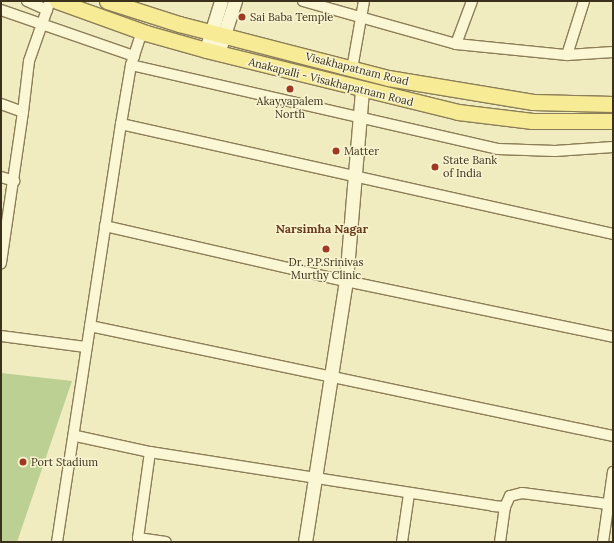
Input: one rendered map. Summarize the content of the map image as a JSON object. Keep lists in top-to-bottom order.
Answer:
{
  "streets": {
    "main road": ["Visakhapatnam Road", "Anakapalli - Visakhapatnam Road"]
  },
  "districts": ["Narsimha Nagar"],
  "places": [
    "Sai Baba Temple",
    "Akayyapalem North",
    "Matter",
    "State Bank of India",
    "Dr. P.P.Srinivas Murthy Clinic",
    "Port Stadium"
  ]
}
